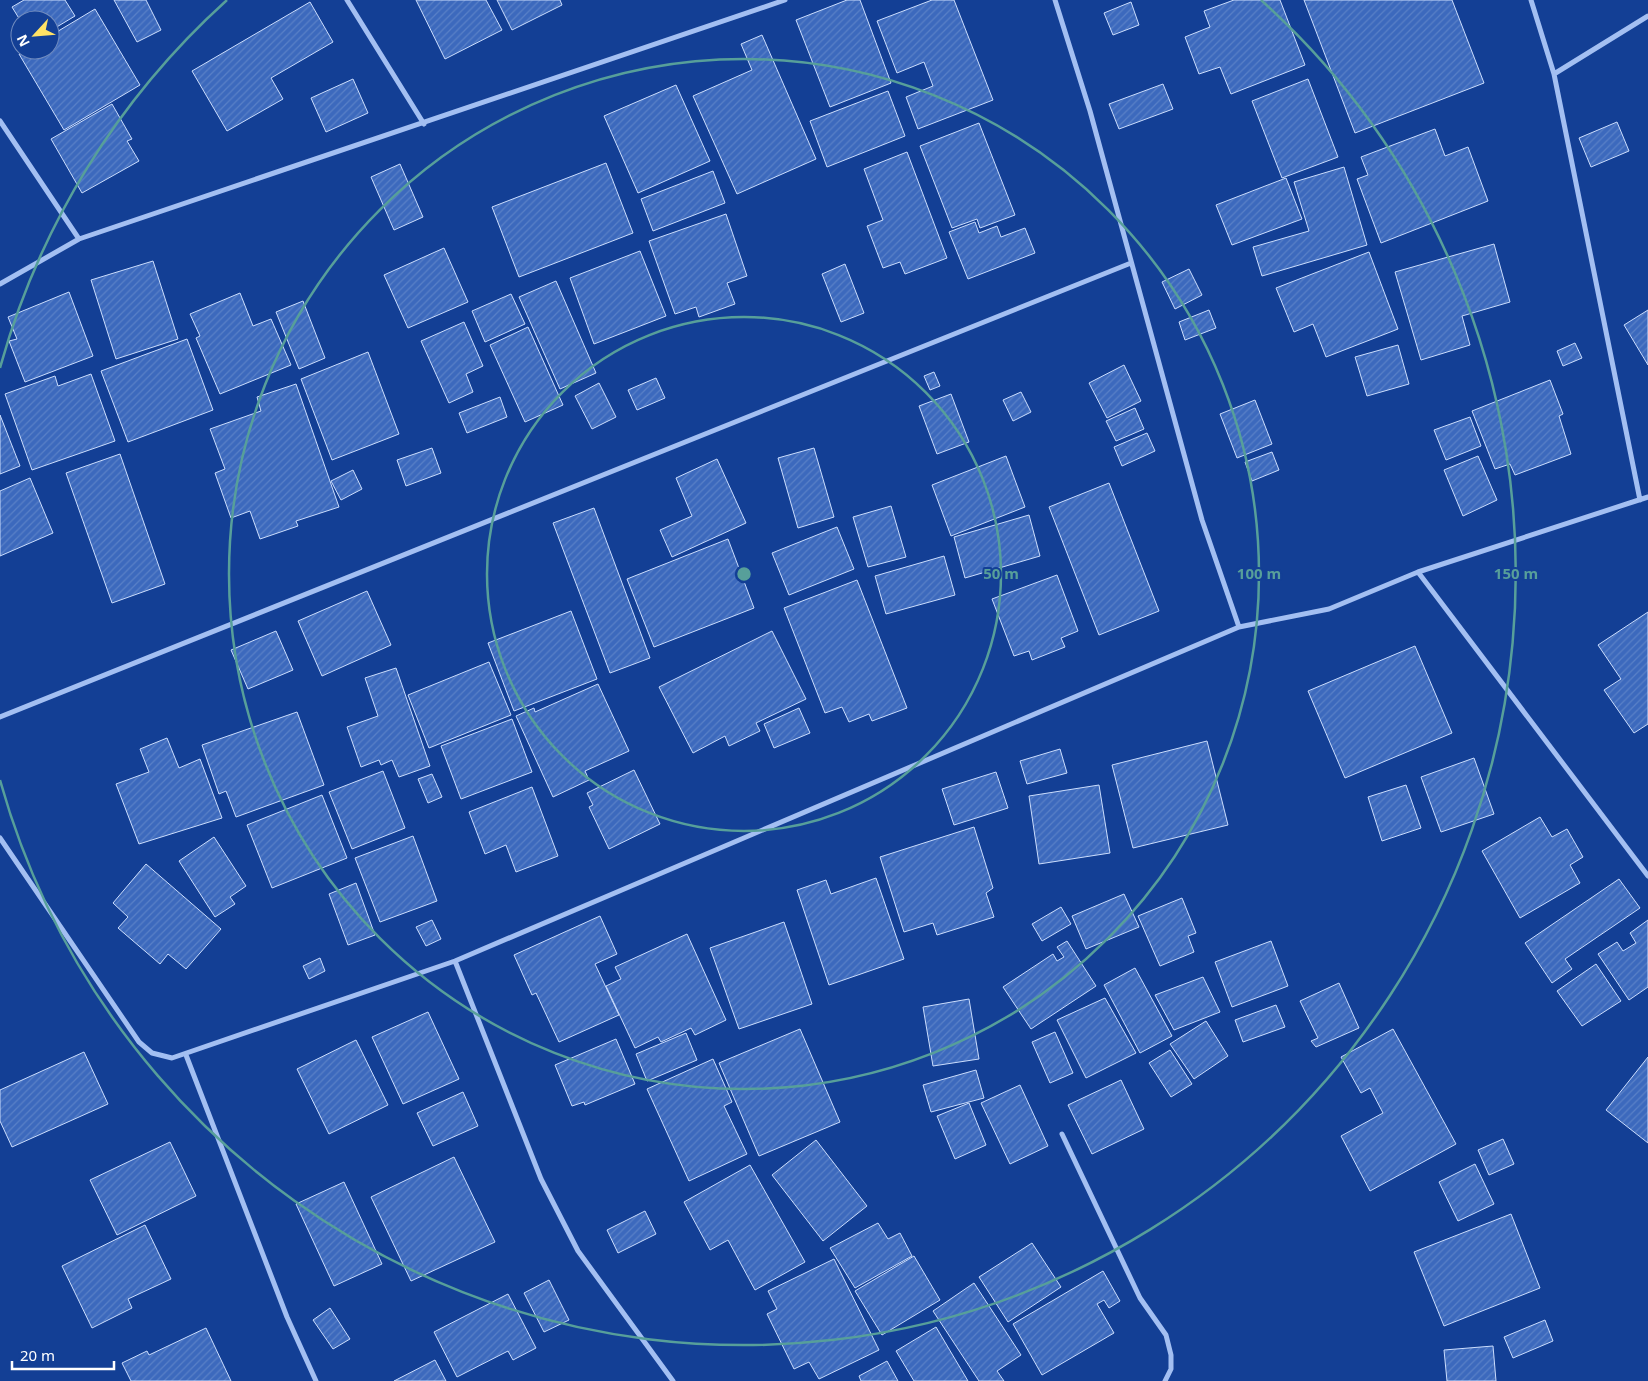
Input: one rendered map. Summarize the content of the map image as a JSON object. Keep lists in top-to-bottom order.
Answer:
{
  "scale_bar": "20 m",
  "north": "bottom left",
  "rings": ["50 m", "100 m", "150 m"]
}
